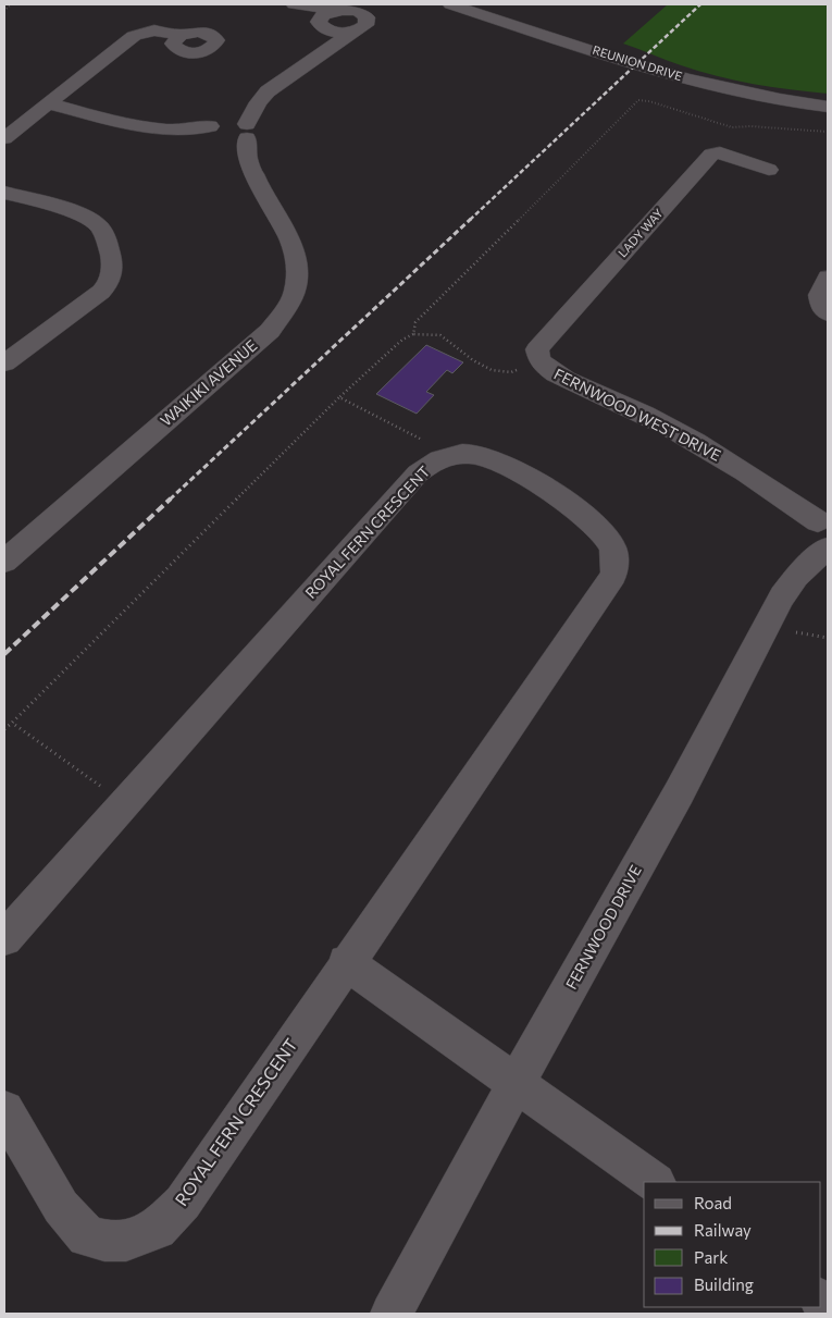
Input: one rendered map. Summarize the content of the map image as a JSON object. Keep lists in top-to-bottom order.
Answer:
{
  "streets": {
    "street": [
      "REUNION DRIVE",
      "LADY WAY",
      "WAIKIKI AVENUE",
      "FERNWOOD WEST DRIVE",
      "ROYAL FERN CRESCENT",
      "FERNWOOD DRIVE"
    ]
  },
  "crossings": [
    ["LADY WAY", "FERNWOOD WEST DRIVE"],
    ["FERNWOOD WEST DRIVE", "FERNWOOD DRIVE"]
  ],
  "legend": [
    "Road",
    "Railway",
    "Park",
    "Building"
  ]
}
